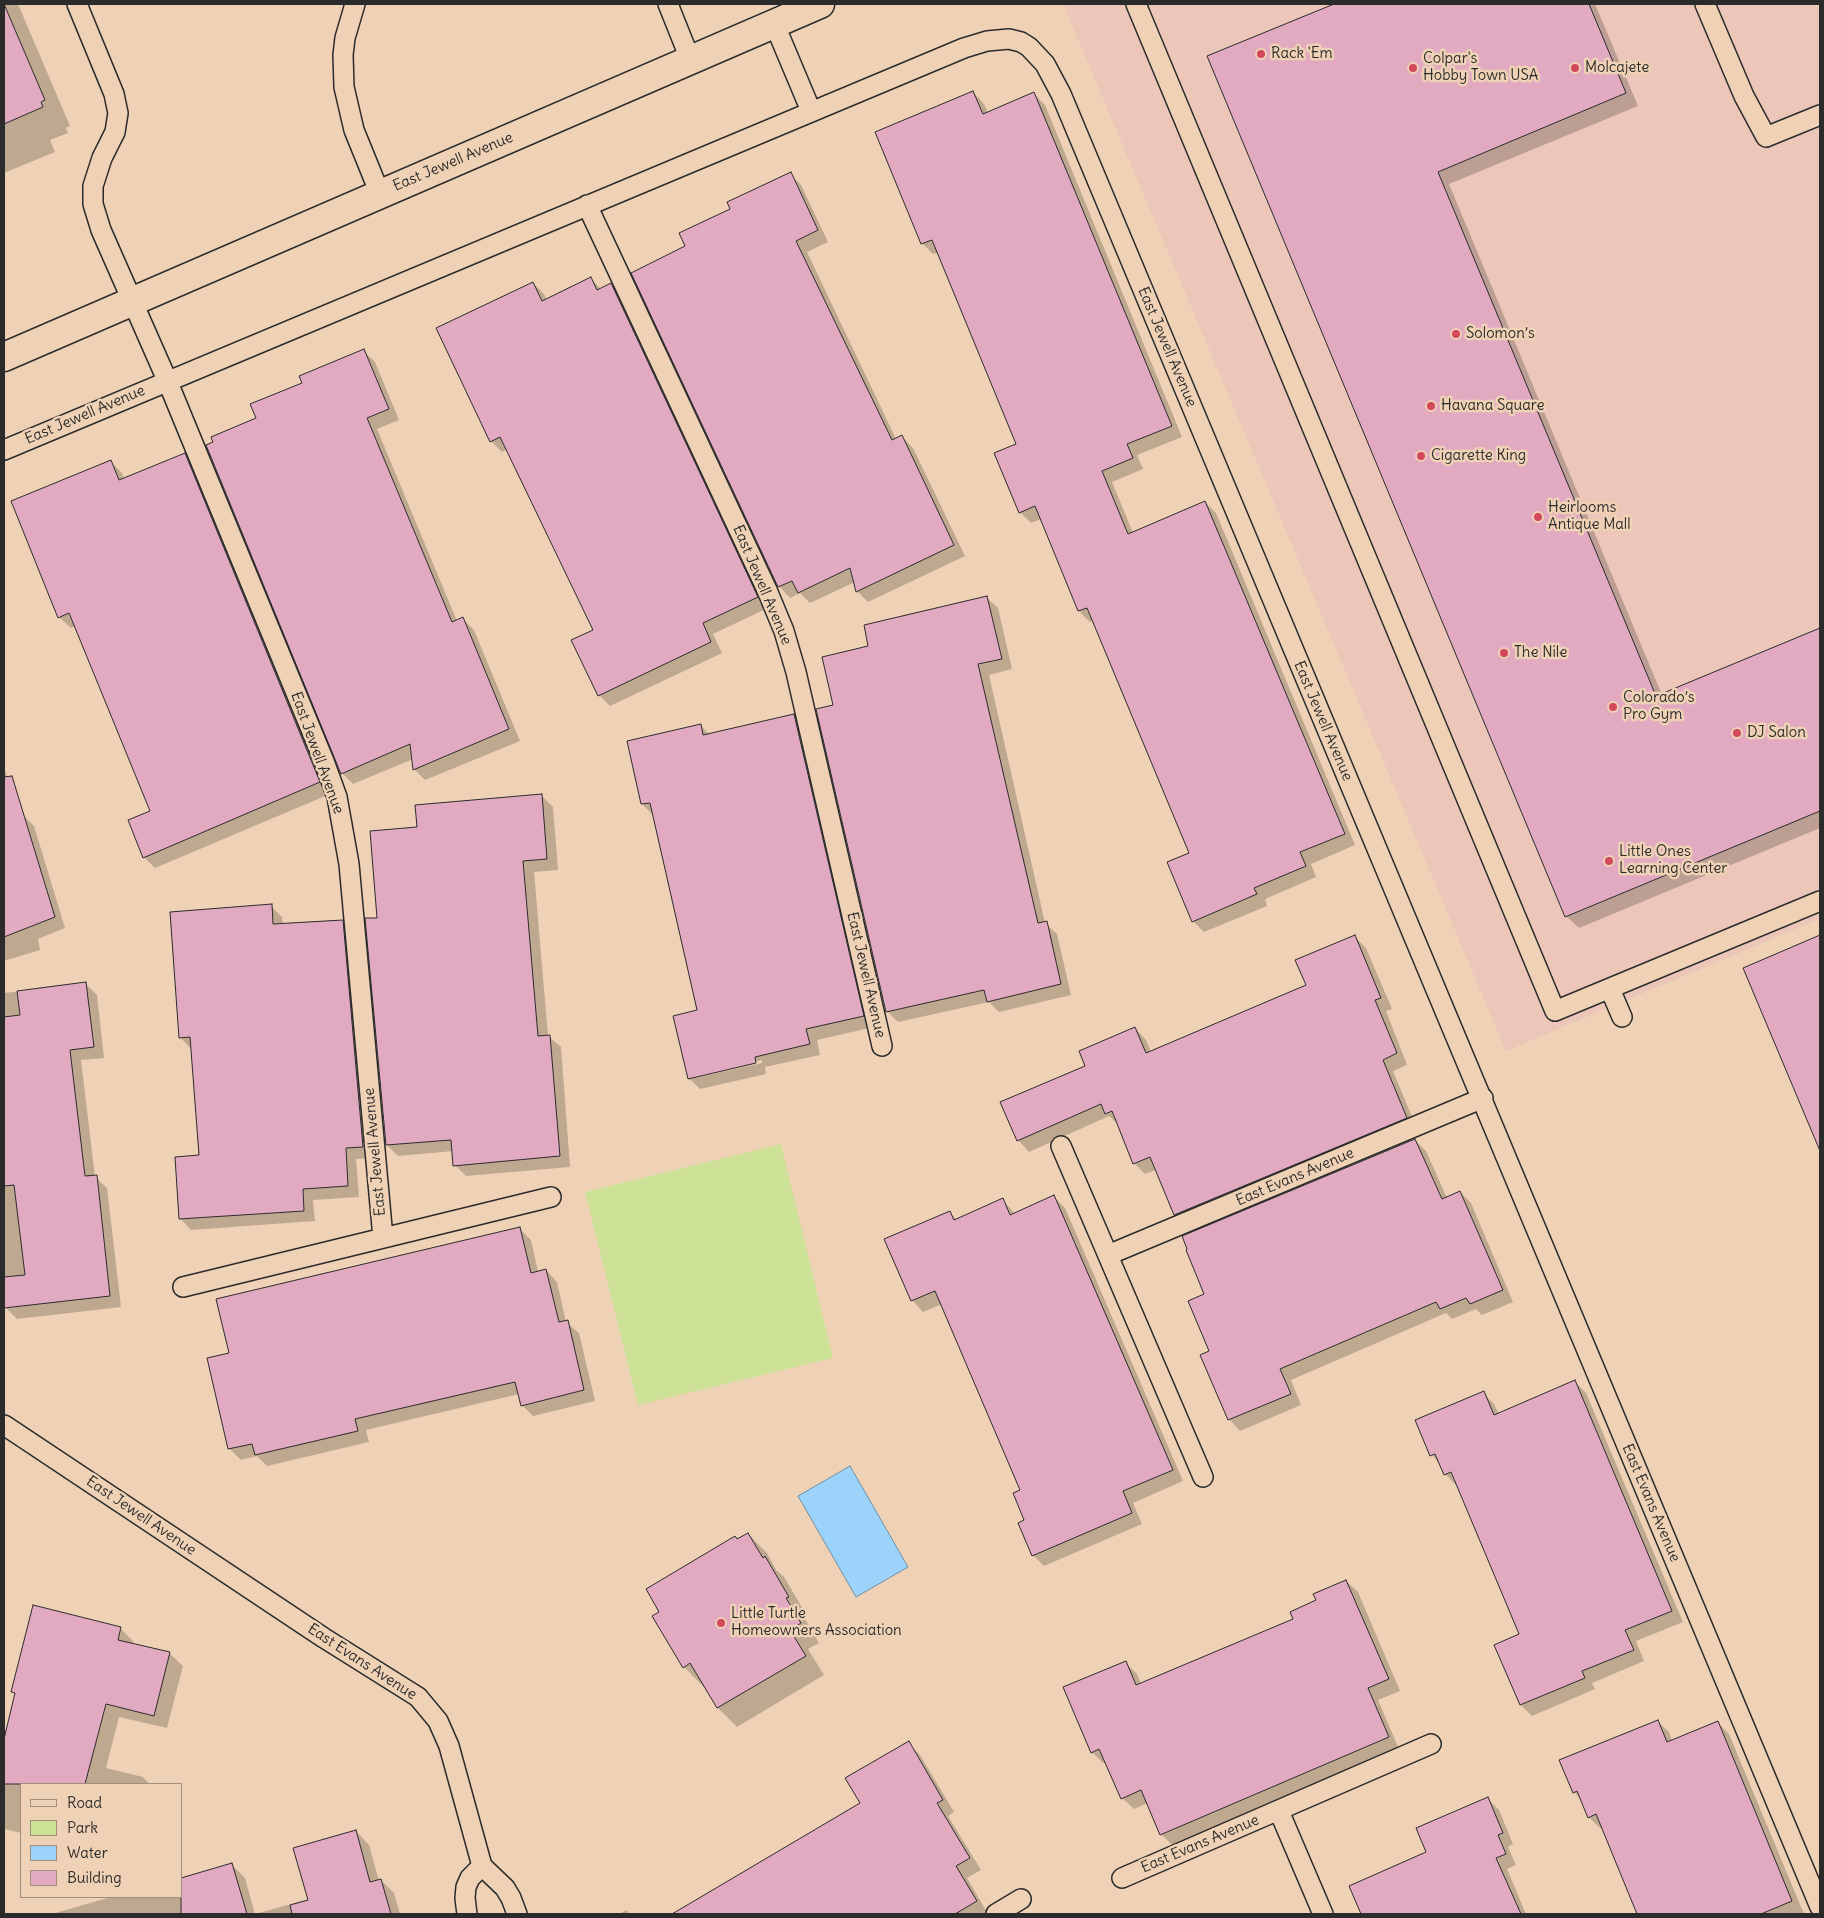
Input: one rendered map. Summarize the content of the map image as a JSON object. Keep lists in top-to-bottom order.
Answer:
{
  "streets": {
    "street": ["East Jewell Avenue"],
    "lane": ["East Evans Avenue"]
  },
  "crossings": [
    ["East Jewell Avenue", "East Evans Avenue"]
  ],
  "places": [
    "Rack 'Em",
    "Colpar's Hobby Town USA",
    "Molcajete",
    "Solomon’s",
    "Havana Square",
    "Cigarette King",
    "Heirlooms Antique Mall",
    "The Nile",
    "Colorado’s Pro Gym",
    "DJ Salon",
    "Little Ones Learning Center",
    "Little Turtle Homeowners Association"
  ],
  "legend": [
    "Road",
    "Park",
    "Water",
    "Building"
  ]
}
